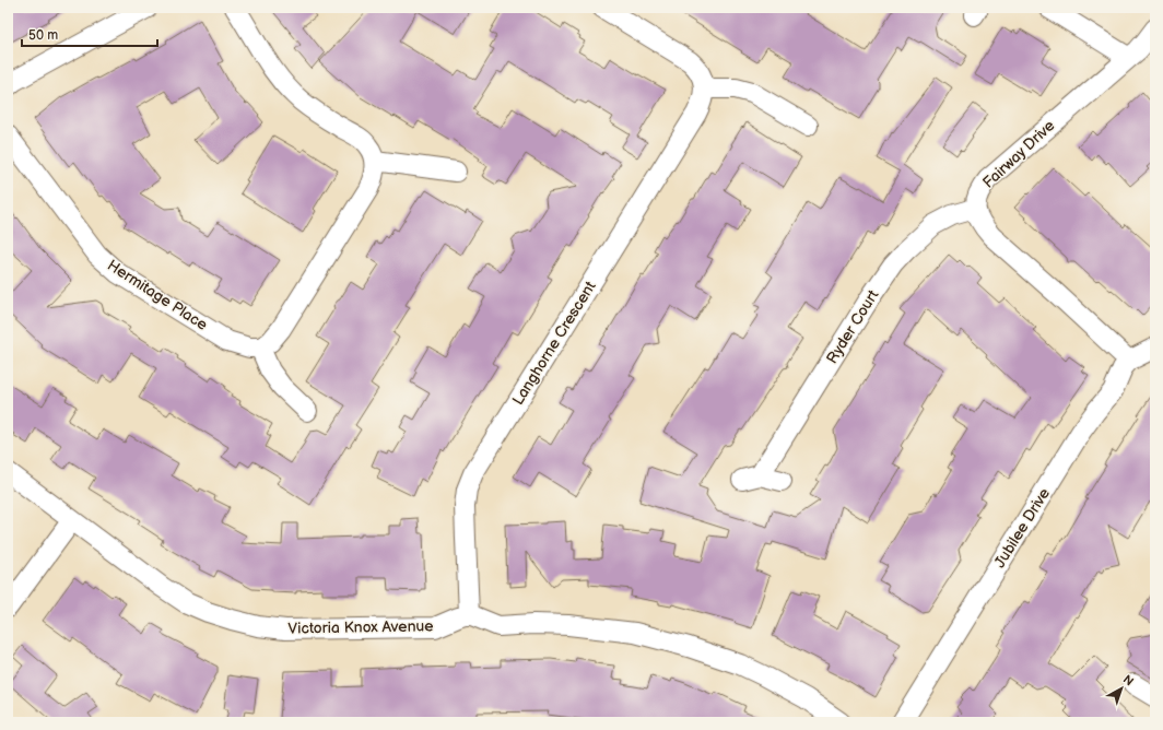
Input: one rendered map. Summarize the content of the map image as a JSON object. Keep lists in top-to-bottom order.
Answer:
{
  "streets": {
    "street": [
      "Fairway Drive",
      "Hermitage Place",
      "Ryder Court",
      "Langhorne Crescent",
      "Jubilee Drive",
      "Victoria Knox Avenue"
    ]
  },
  "crossings": [
    ["Fairway Drive", "Ryder Court"],
    ["Langhorne Crescent", "Victoria Knox Avenue"]
  ],
  "scale_bar": "50 m",
  "north": "top right"
}
